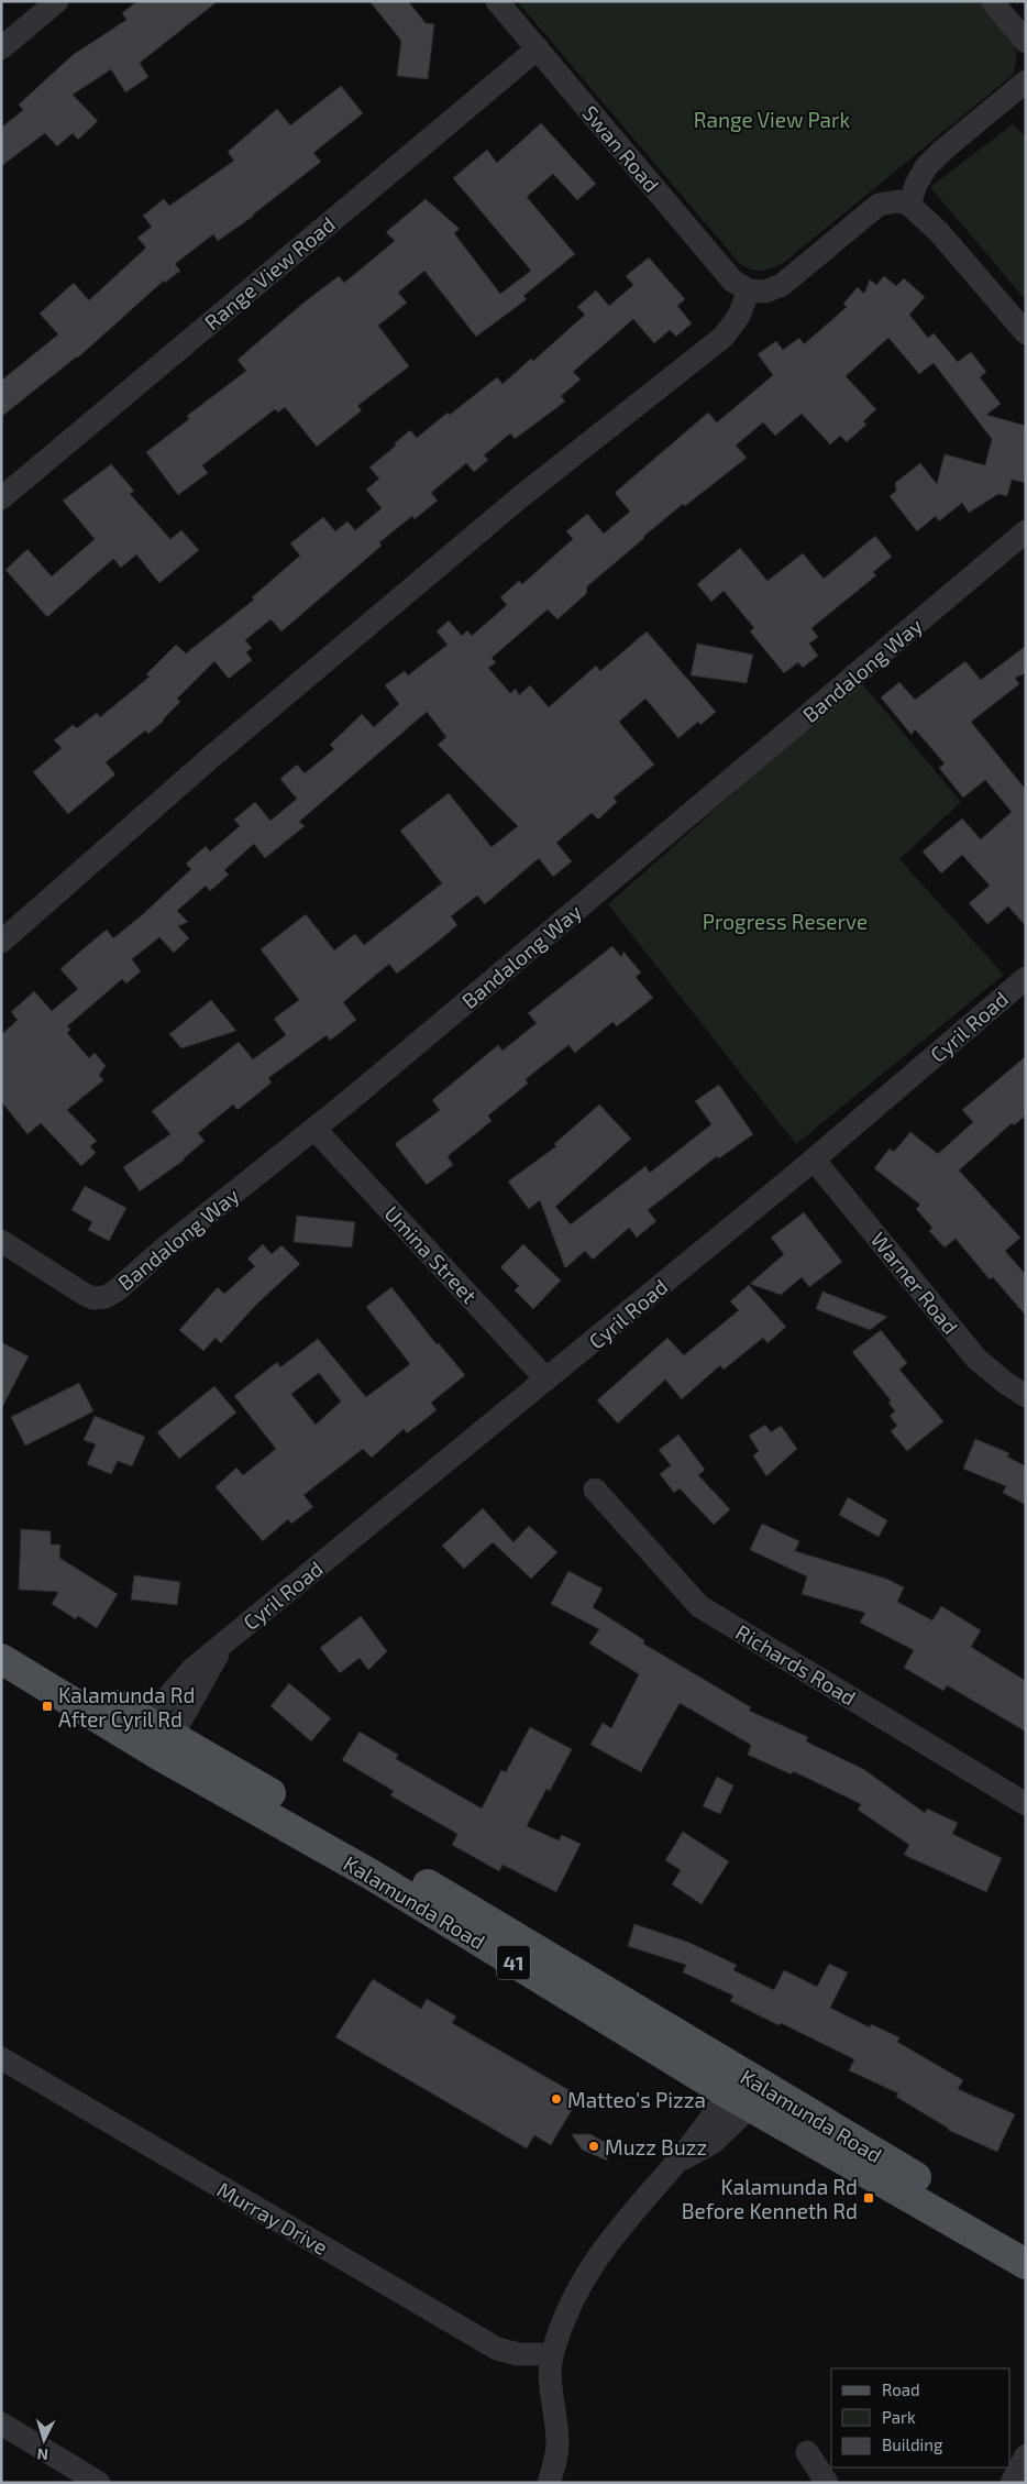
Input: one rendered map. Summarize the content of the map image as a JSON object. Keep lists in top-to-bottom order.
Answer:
{
  "streets": {
    "main road": ["Kalamunda Road", "41"],
    "street": [
      "Swan Road",
      "Range View Road",
      "Bandalong Way",
      "Cyril Road",
      "Umina Street",
      "Warner Road",
      "Richards Road",
      "Murray Drive"
    ]
  },
  "crossings": [
    ["Swan Road", "Range View Road"],
    ["Bandalong Way", "Umina Street"],
    ["Cyril Road", "Umina Street"],
    ["Cyril Road", "Warner Road"],
    ["Cyril Road", "Kalamunda Road"]
  ],
  "parks": ["Range View Park", "Progress Reserve"],
  "places": {
    "transit": ["Kalamunda Rd After Cyril Rd", "Kalamunda Rd Before Kenneth Rd"],
    "other": ["Matteo's Pizza", "Muzz Buzz"]
  },
  "legend": ["Road", "Park", "Building"],
  "north": "bottom"
}
